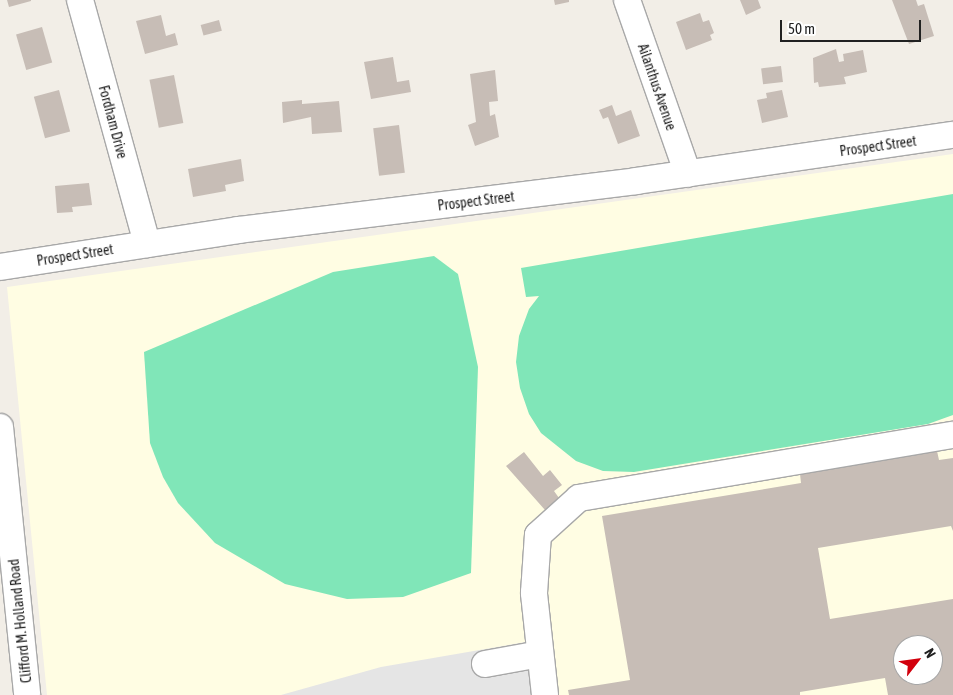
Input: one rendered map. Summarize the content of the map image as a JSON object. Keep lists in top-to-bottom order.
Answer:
{
  "streets": {
    "street": [
      "Ailanthus Avenue",
      "Fordham Drive",
      "Prospect Street",
      "Clifford M. Holland Road"
    ]
  },
  "crossings": [
    ["Ailanthus Avenue", "Prospect Street"],
    ["Fordham Drive", "Prospect Street"]
  ],
  "scale_bar": "50 m",
  "north": "top right"
}
